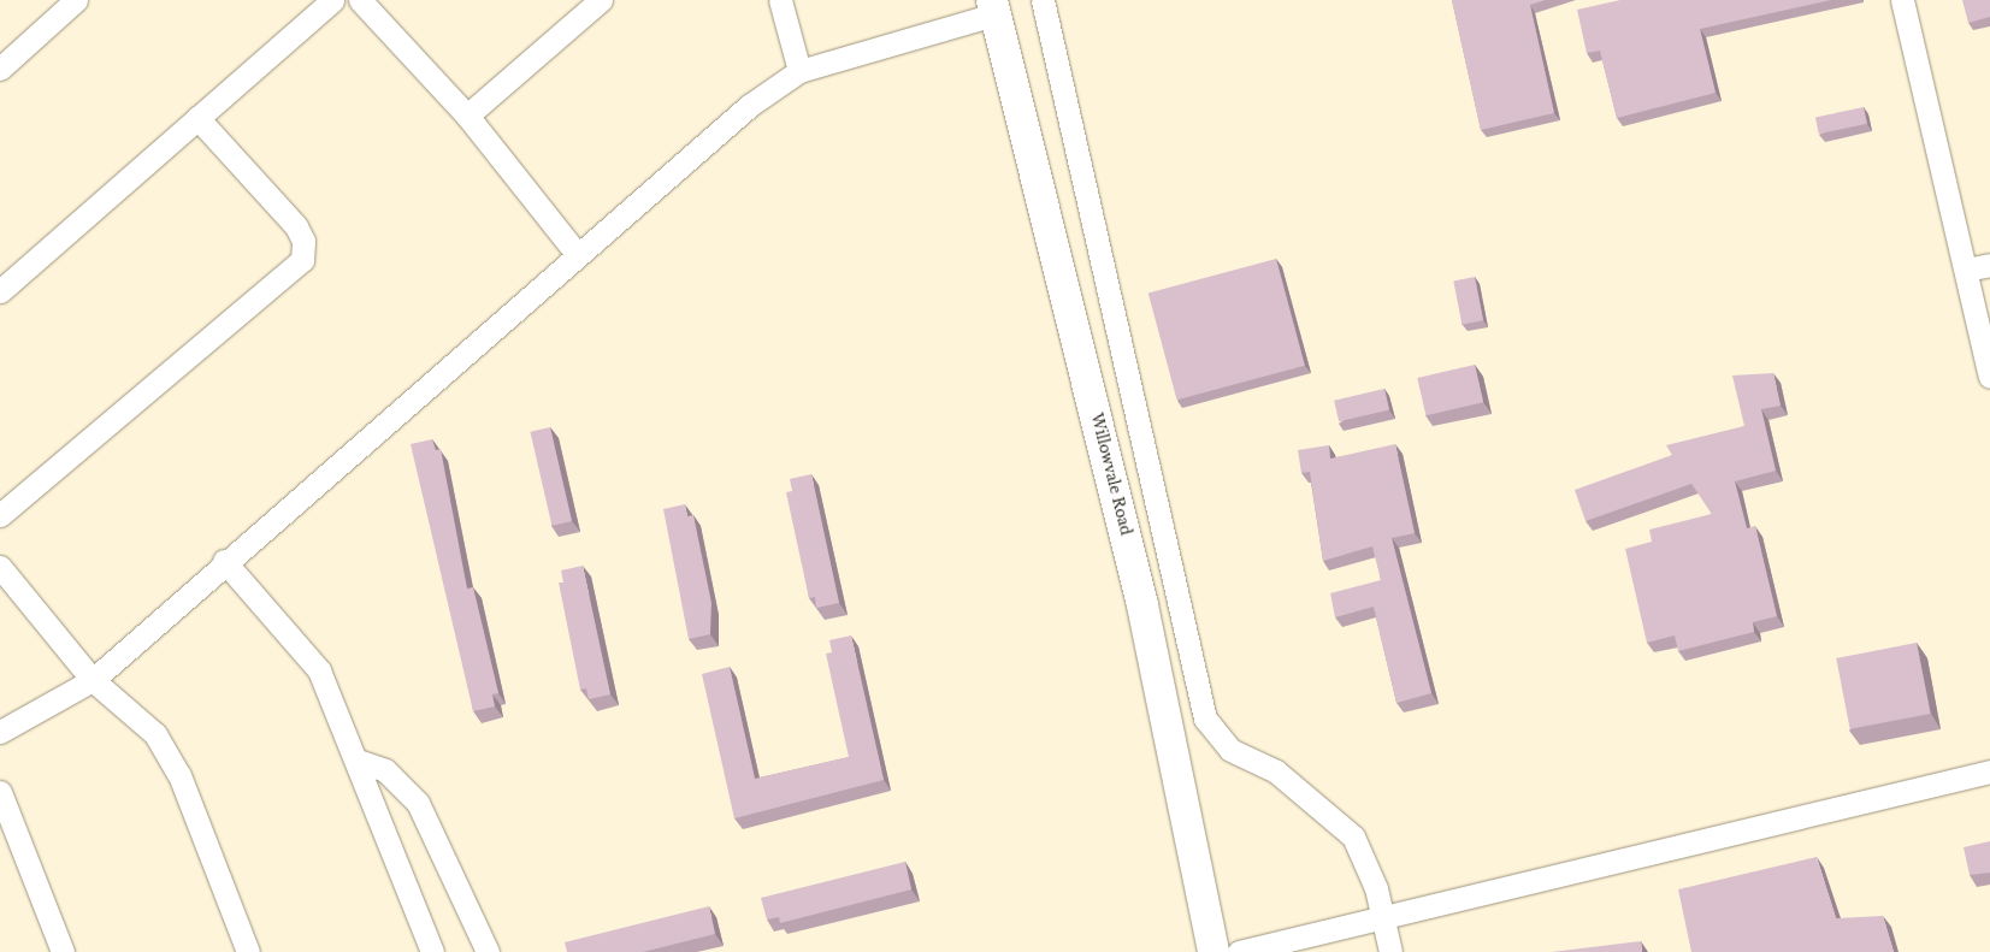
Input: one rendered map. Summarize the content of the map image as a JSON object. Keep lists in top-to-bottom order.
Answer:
{
  "streets": {
    "main road": ["Willowvale Road"]
  }
}
